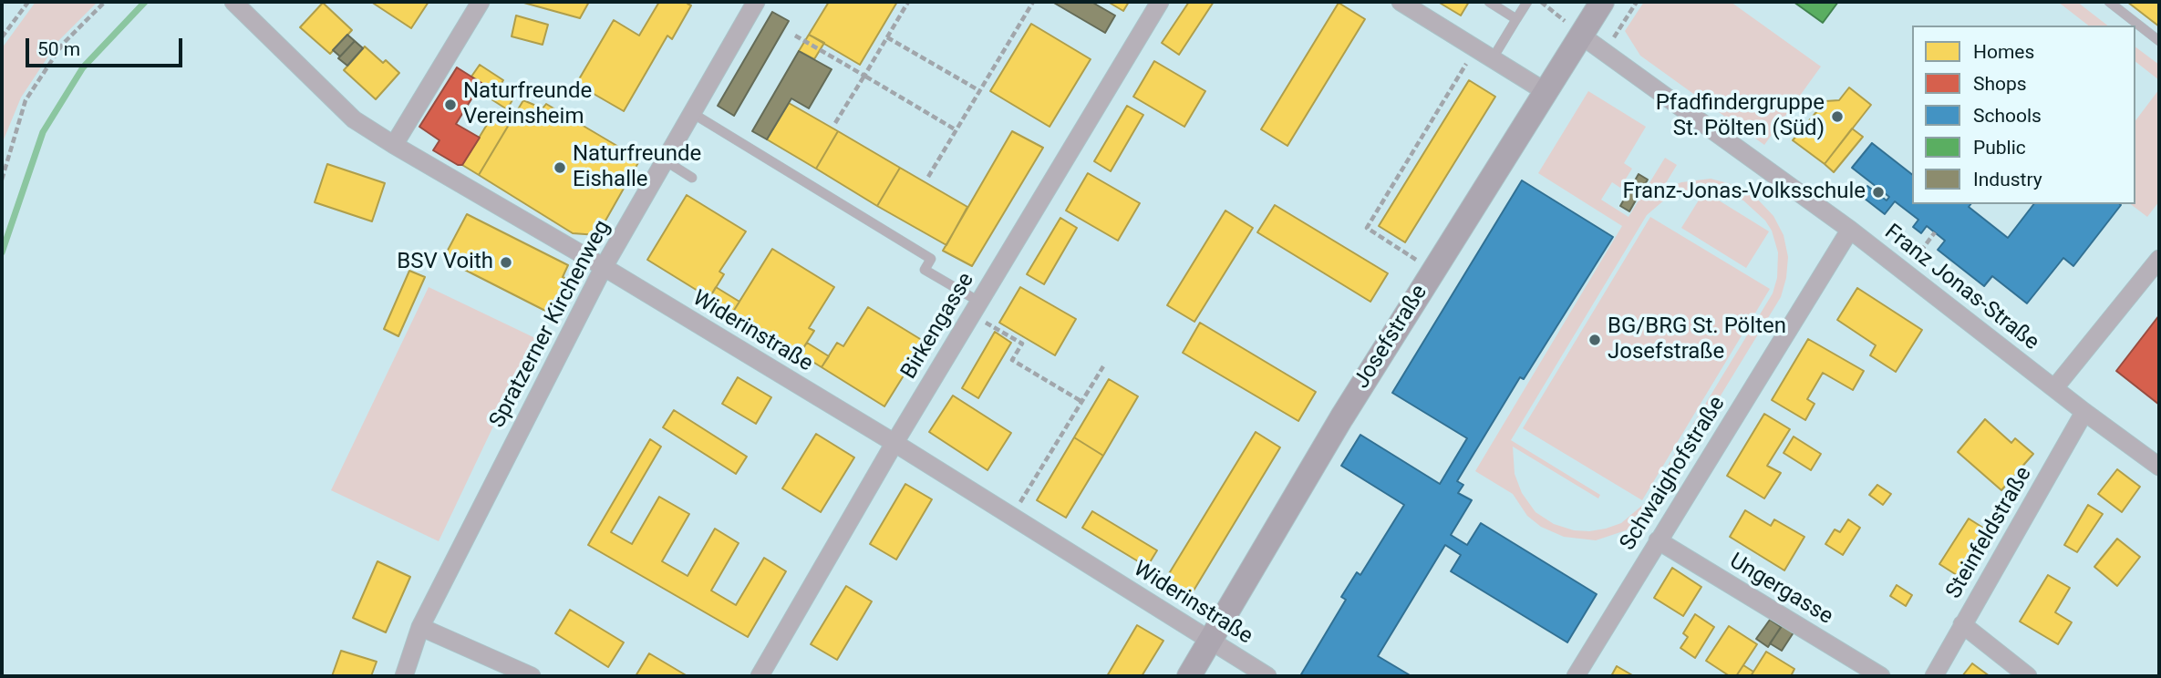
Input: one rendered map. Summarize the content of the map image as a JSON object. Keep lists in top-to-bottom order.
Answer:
{
  "streets": {
    "street": [
      "Franz Jonas-Straße",
      "Spratzerner Kirchenweg",
      "Birkengasse",
      "Widerinstraße",
      "Josefstraße",
      "Schwaighofstraße",
      "Steinfeldstraße",
      "Ungergasse"
    ]
  },
  "crossings": [
    ["Franz Jonas-Straße", "Josefstraße"],
    ["Franz Jonas-Straße", "Schwaighofstraße"],
    ["Franz Jonas-Straße", "Steinfeldstraße"],
    ["Spratzerner Kirchenweg", "Widerinstraße"],
    ["Birkengasse", "Widerinstraße"],
    ["Widerinstraße", "Josefstraße"],
    ["Schwaighofstraße", "Ungergasse"]
  ],
  "places": [
    "Naturfreunde Vereinsheim",
    "Pfadfindergruppe St. Pölten (Süd)",
    "Naturfreunde Eishalle",
    "Franz-Jonas-Volksschule",
    "BSV Voith",
    "BG/BRG St. Pölten Josefstraße"
  ],
  "legend": [
    "Homes",
    "Shops",
    "Schools",
    "Public",
    "Industry"
  ],
  "scale_bar": "50 m"
}
